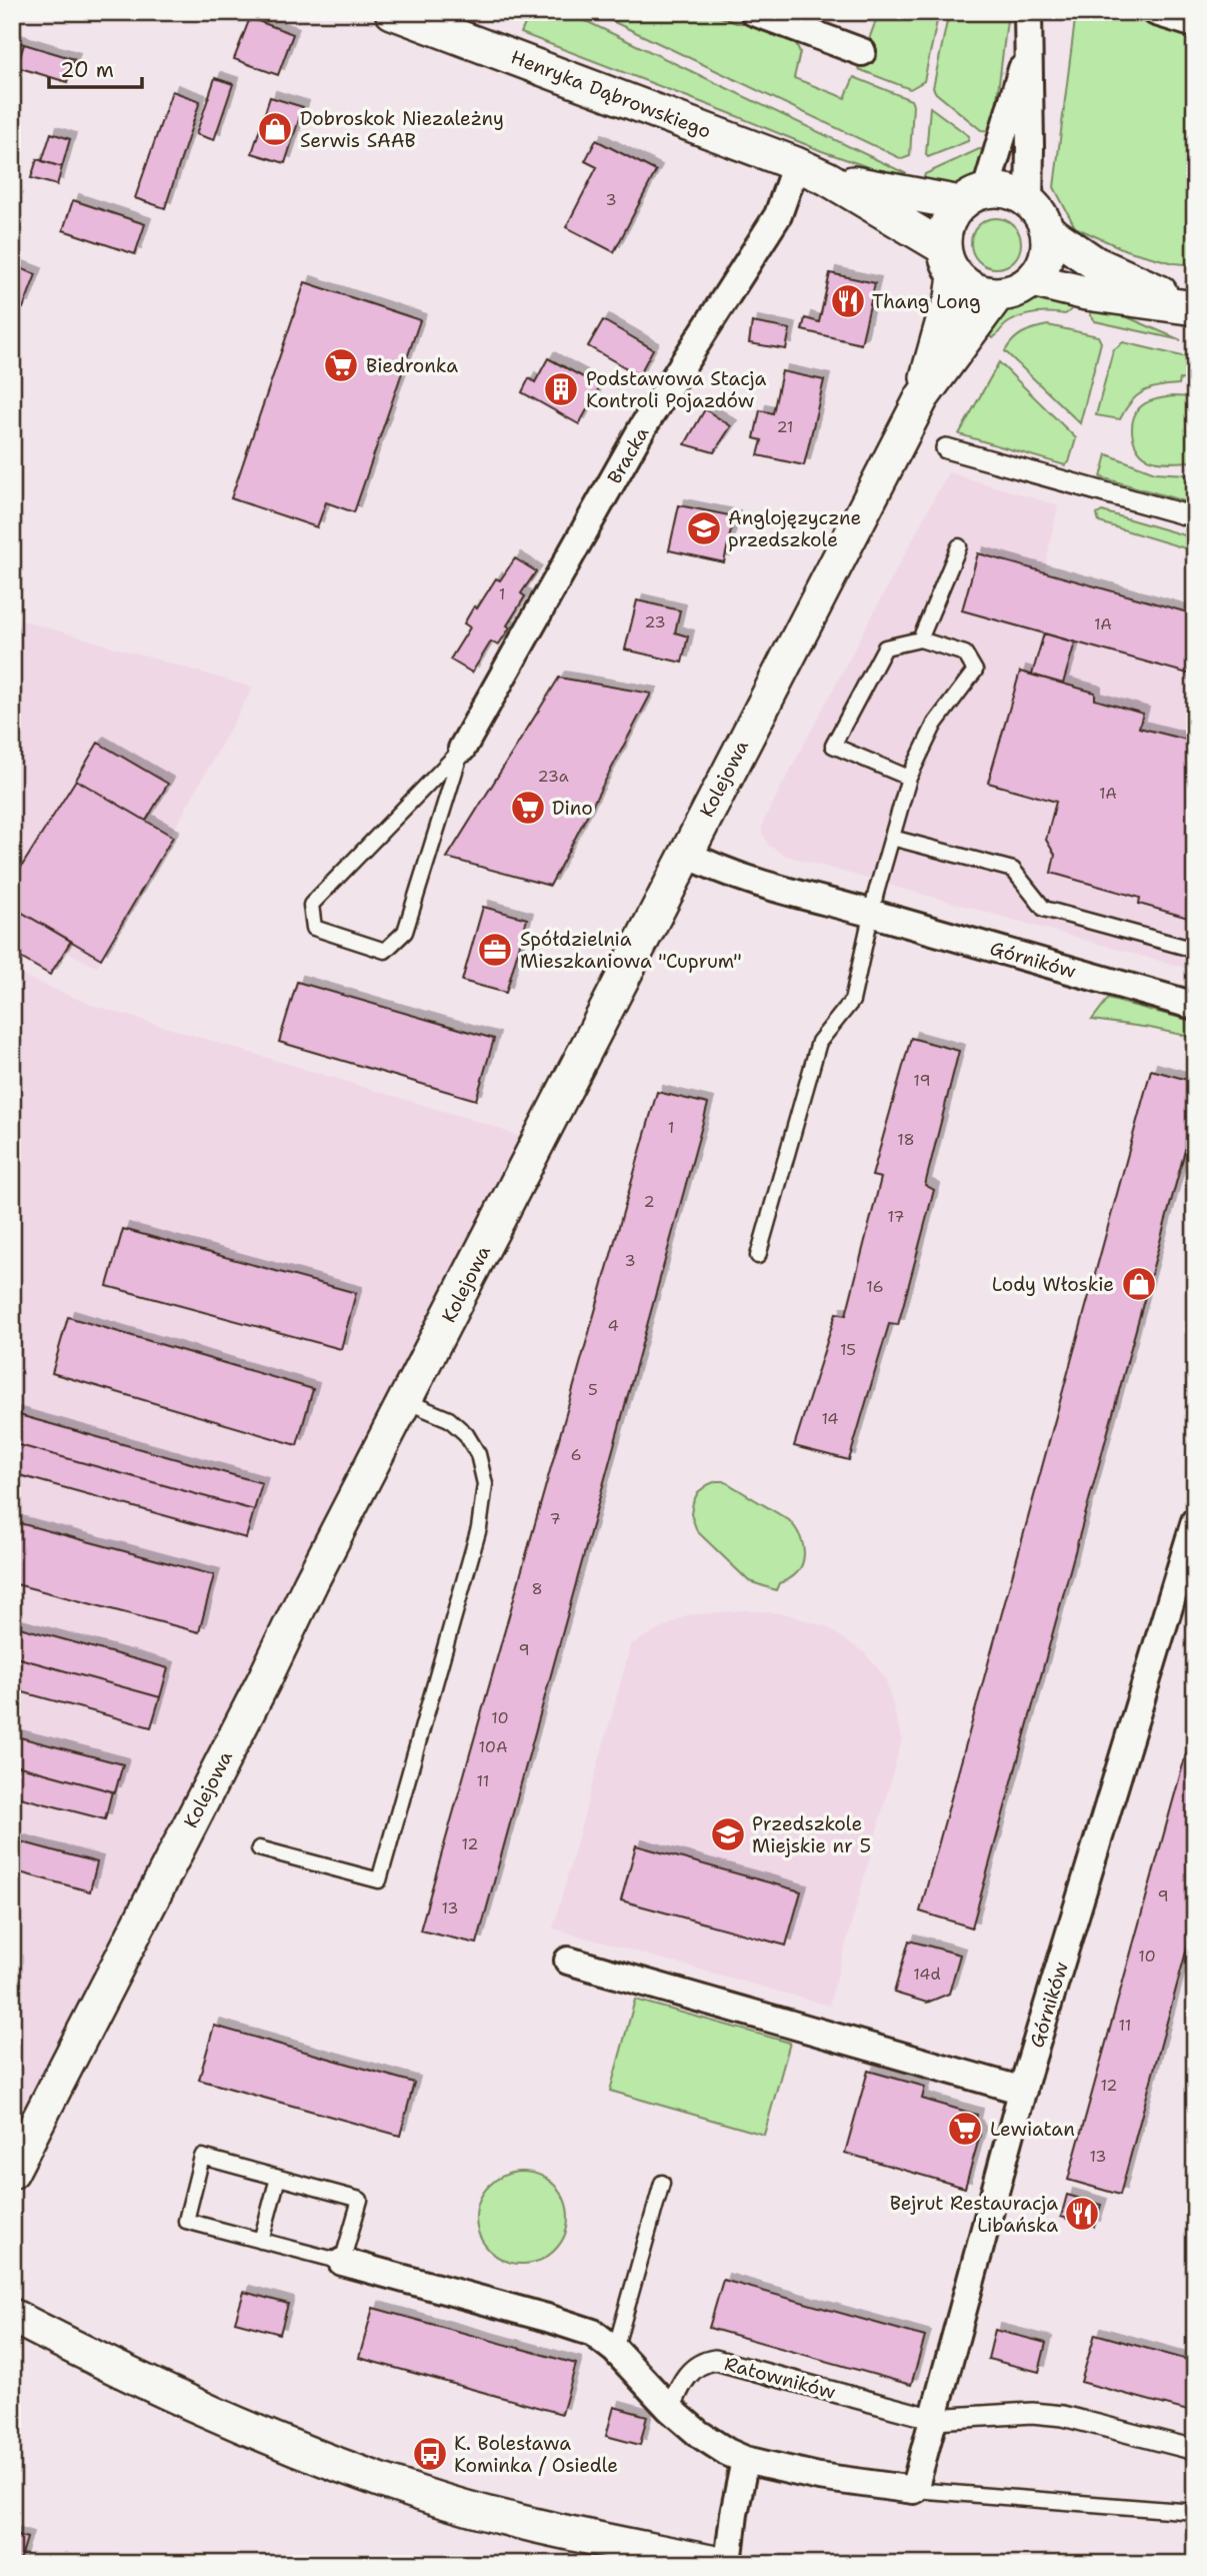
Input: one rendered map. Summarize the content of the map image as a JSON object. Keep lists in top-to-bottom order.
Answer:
{
  "streets": {
    "street": [
      "Henryka Dąbrowskiego",
      "Bracka",
      "Kolejowa",
      "Górników",
      "Ratowników"
    ]
  },
  "crossings": [
    ["Henryka Dąbrowskiego", "Bracka"],
    ["Henryka Dąbrowskiego", "Kolejowa"],
    ["Kolejowa", "Górników"],
    ["Górników", "Ratowników"]
  ],
  "places": {
    "shop": ["Dobroskok Niezależny Serwis SAAB", "Lody Włoskie"],
    "restaurant": ["Thang Long", "Bejrut Restauracja Libańska"],
    "supermarket": ["Biedronka", "Dino", "Lewiatan"],
    "building": ["Podstawowa Stacja Kontroli Pojazdów"],
    "school or university": ["Anglojęzyczne przedszkole", "Przedszkole Miejskie nr 5"],
    "office": ["Spółdzielnia Mieszkaniowa \"Cuprum\""],
    "bus stop": ["K. Bolesława Kominka / Osiedle"]
  },
  "house_numbers": [
    "3",
    "21",
    "1",
    "23",
    "1A",
    "23a",
    "1A",
    "19",
    "1",
    "18",
    "2",
    "17",
    "3",
    "16",
    "4",
    "15",
    "5",
    "14",
    "6",
    "7",
    "8",
    "9",
    "10",
    "10A",
    "11",
    "12",
    "9",
    "13",
    "10",
    "14d",
    "11",
    "12",
    "13"
  ],
  "scale_bar": "20 m"
}
